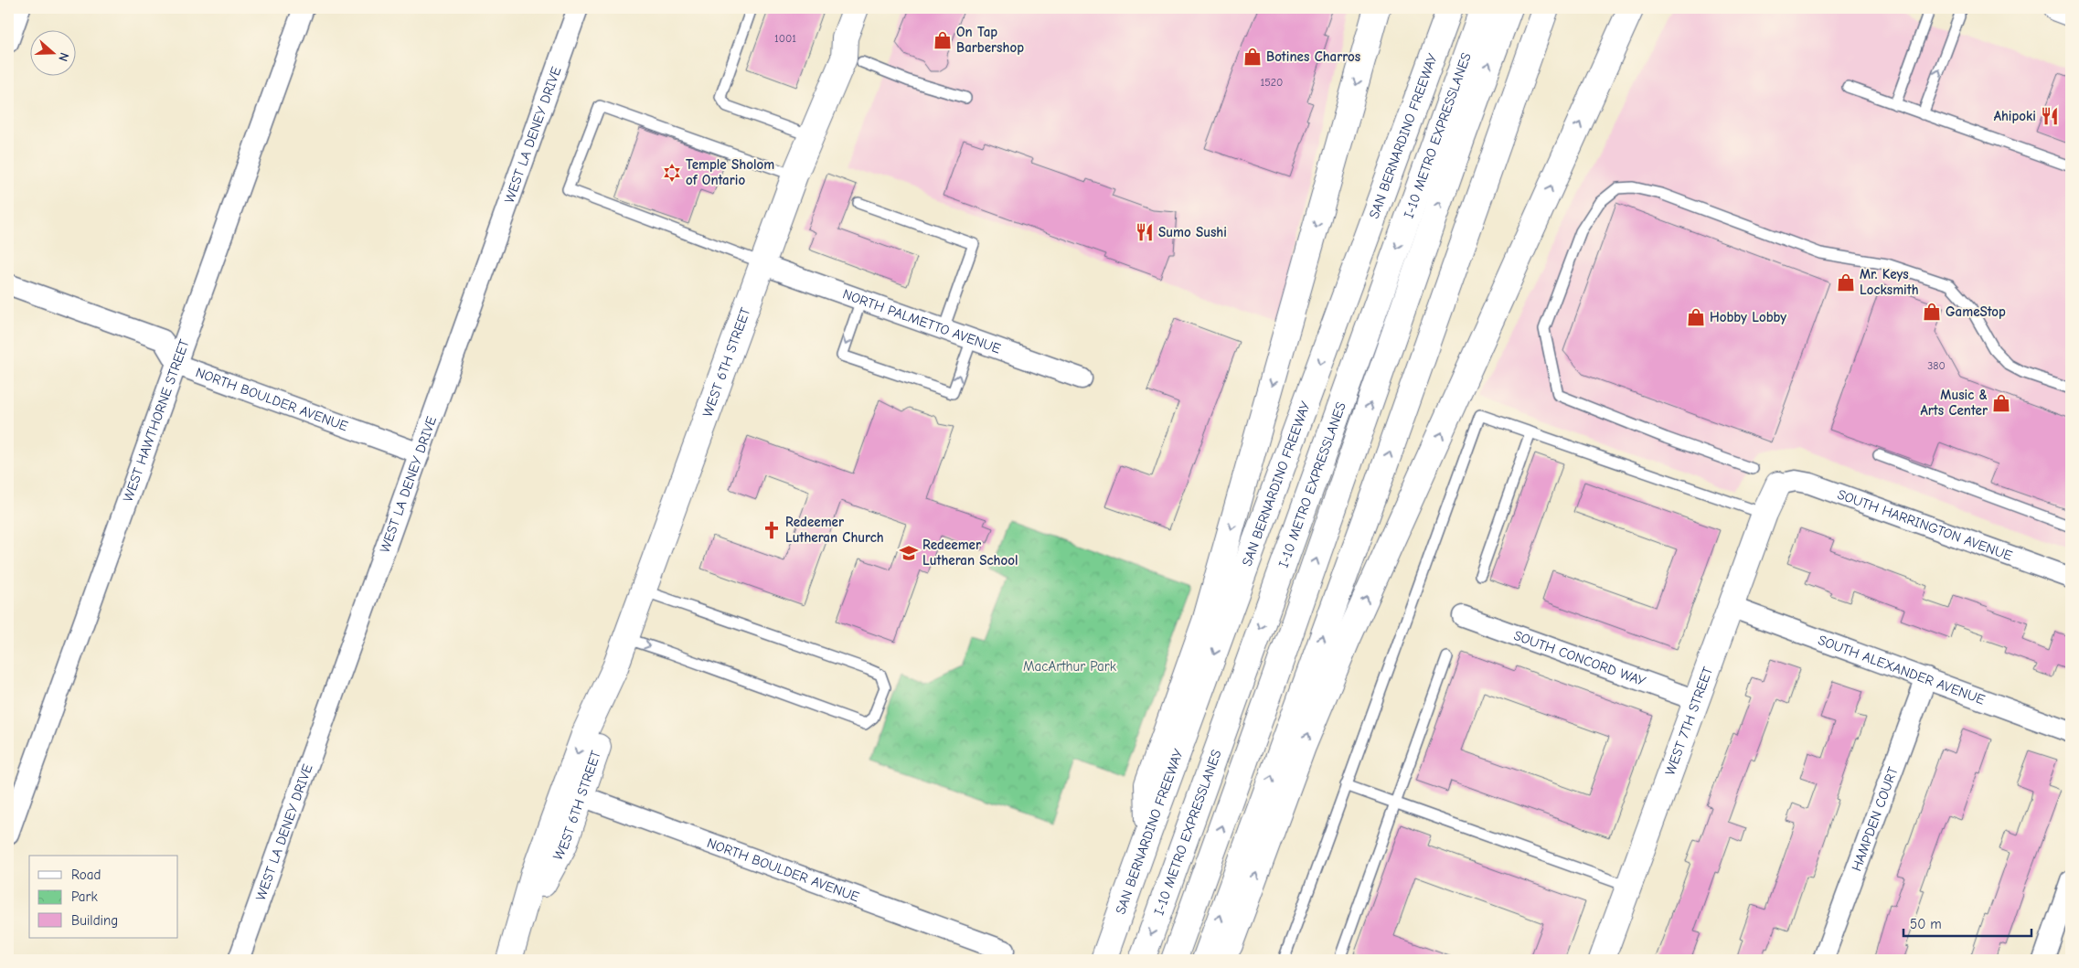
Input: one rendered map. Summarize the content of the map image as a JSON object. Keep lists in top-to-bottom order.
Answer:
{
  "streets": {
    "main road": [
      "I-10 METRO EXPRESSLANES",
      "SAN BERNARDINO FREEWAY",
      "WEST 6TH STREET",
      "WEST 7TH STREET"
    ],
    "street": [
      "WEST LA DENEY DRIVE",
      "NORTH PALMETTO AVENUE",
      "NORTH BOULDER AVENUE",
      "WEST HAWTHORNE STREET",
      "SOUTH HARRINGTON AVENUE",
      "SOUTH CONCORD WAY",
      "SOUTH ALEXANDER AVENUE",
      "HAMPDEN COURT"
    ]
  },
  "crossings": [
    ["WEST LA DENEY DRIVE", "NORTH BOULDER AVENUE"],
    ["NORTH PALMETTO AVENUE", "WEST 6TH STREET"],
    ["WEST 6TH STREET", "NORTH BOULDER AVENUE"],
    ["NORTH BOULDER AVENUE", "WEST HAWTHORNE STREET"],
    ["SOUTH HARRINGTON AVENUE", "WEST 7TH STREET"],
    ["SOUTH CONCORD WAY", "WEST 7TH STREET"],
    ["SOUTH ALEXANDER AVENUE", "WEST 7TH STREET"],
    ["SOUTH ALEXANDER AVENUE", "HAMPDEN COURT"]
  ],
  "parks": ["MacArthur Park"],
  "places": {
    "shop": [
      "On Tap Barbershop",
      "Botines Charros",
      "Mr. Keys Locksmith",
      "GameStop",
      "Hobby Lobby",
      "Music & Arts Center"
    ],
    "restaurant": ["Ahipoki", "Sumo Sushi"],
    "synagogue": ["Temple Sholom of Ontario"],
    "church": ["Redeemer Lutheran Church"],
    "school or university": ["Redeemer Lutheran School"]
  },
  "house_numbers": ["1001", "1520", "380"],
  "legend": ["Road", "Park", "Building"],
  "scale_bar": "50 m",
  "north": "right"
}
